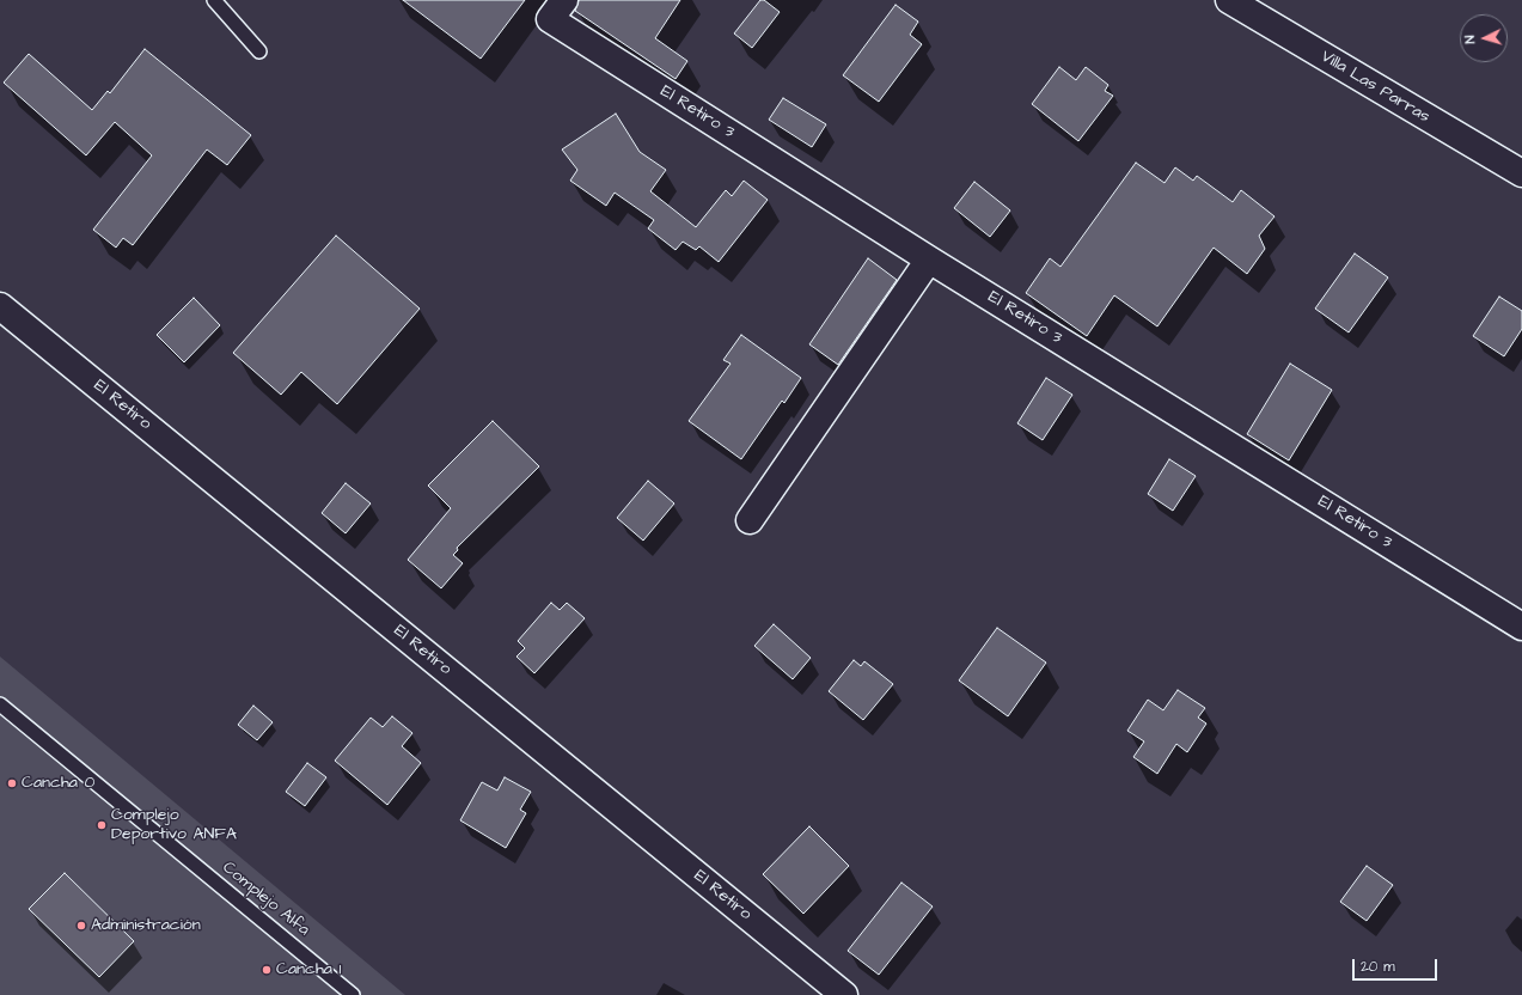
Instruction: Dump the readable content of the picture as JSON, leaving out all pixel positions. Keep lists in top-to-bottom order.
{
  "streets": {
    "street": ["Villa Las Parras", "El Retiro 3", "El Retiro"],
    "lane": ["Complejo Alfa"]
  },
  "places": [
    "Cancha 0",
    "Complejo Deportivo ANFA",
    "Administración",
    "Cancha 1"
  ],
  "scale_bar": "20 m",
  "north": "left"
}
